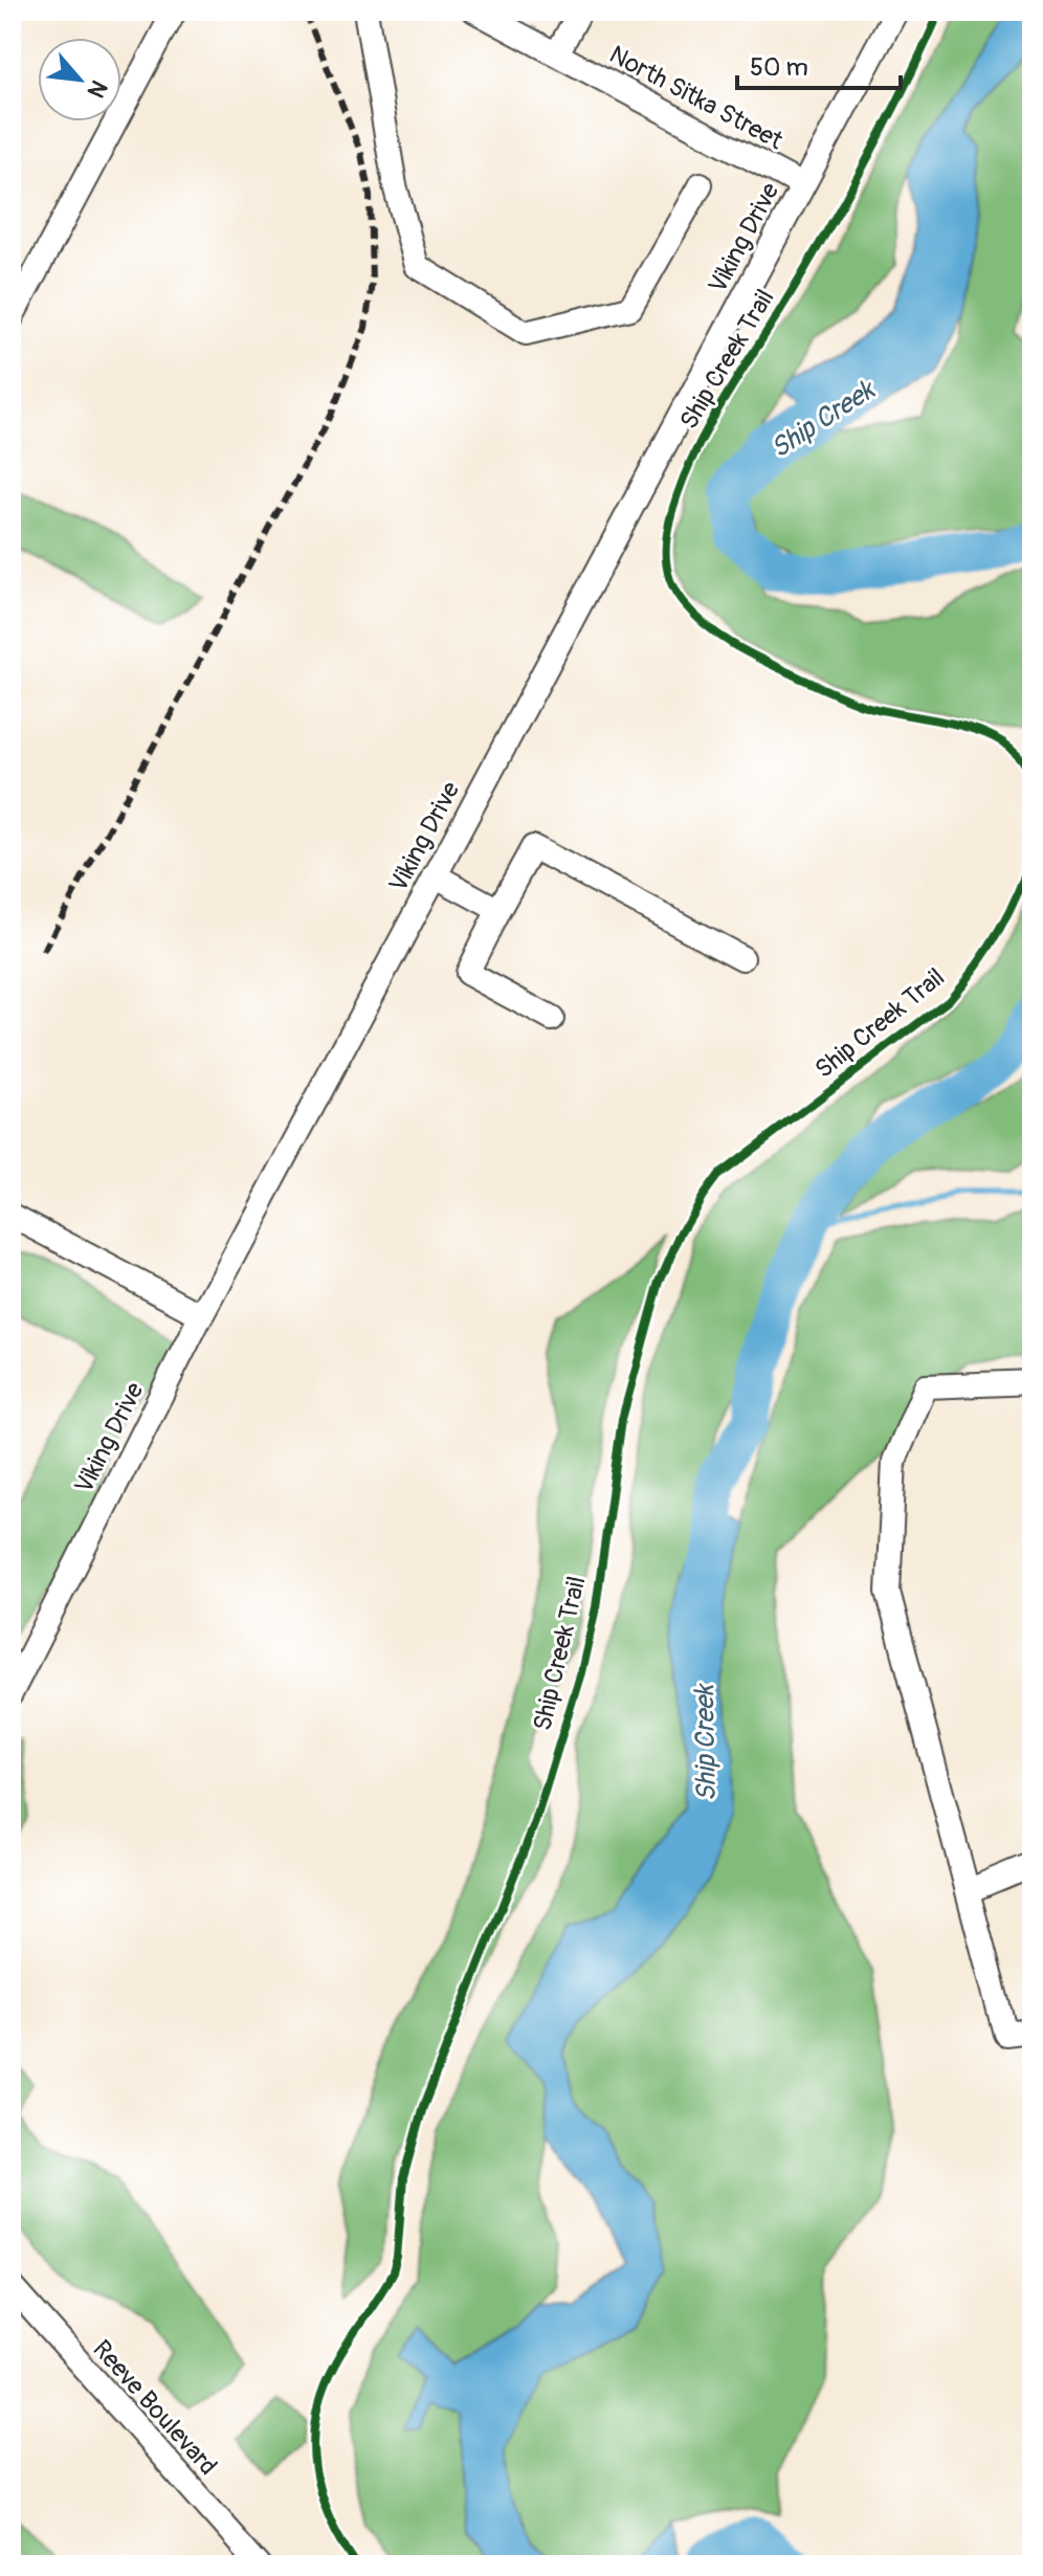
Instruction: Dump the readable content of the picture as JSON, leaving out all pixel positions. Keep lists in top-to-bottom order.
{
  "streets": {
    "street": ["North Sitka Street", "Viking Drive", "Reeve Boulevard"],
    "cycle path": ["Ship Creek Trail"]
  },
  "crossings": [
    ["North Sitka Street", "Viking Drive"]
  ],
  "water": ["Ship Creek"],
  "scale_bar": "50 m",
  "north": "bottom right"
}
